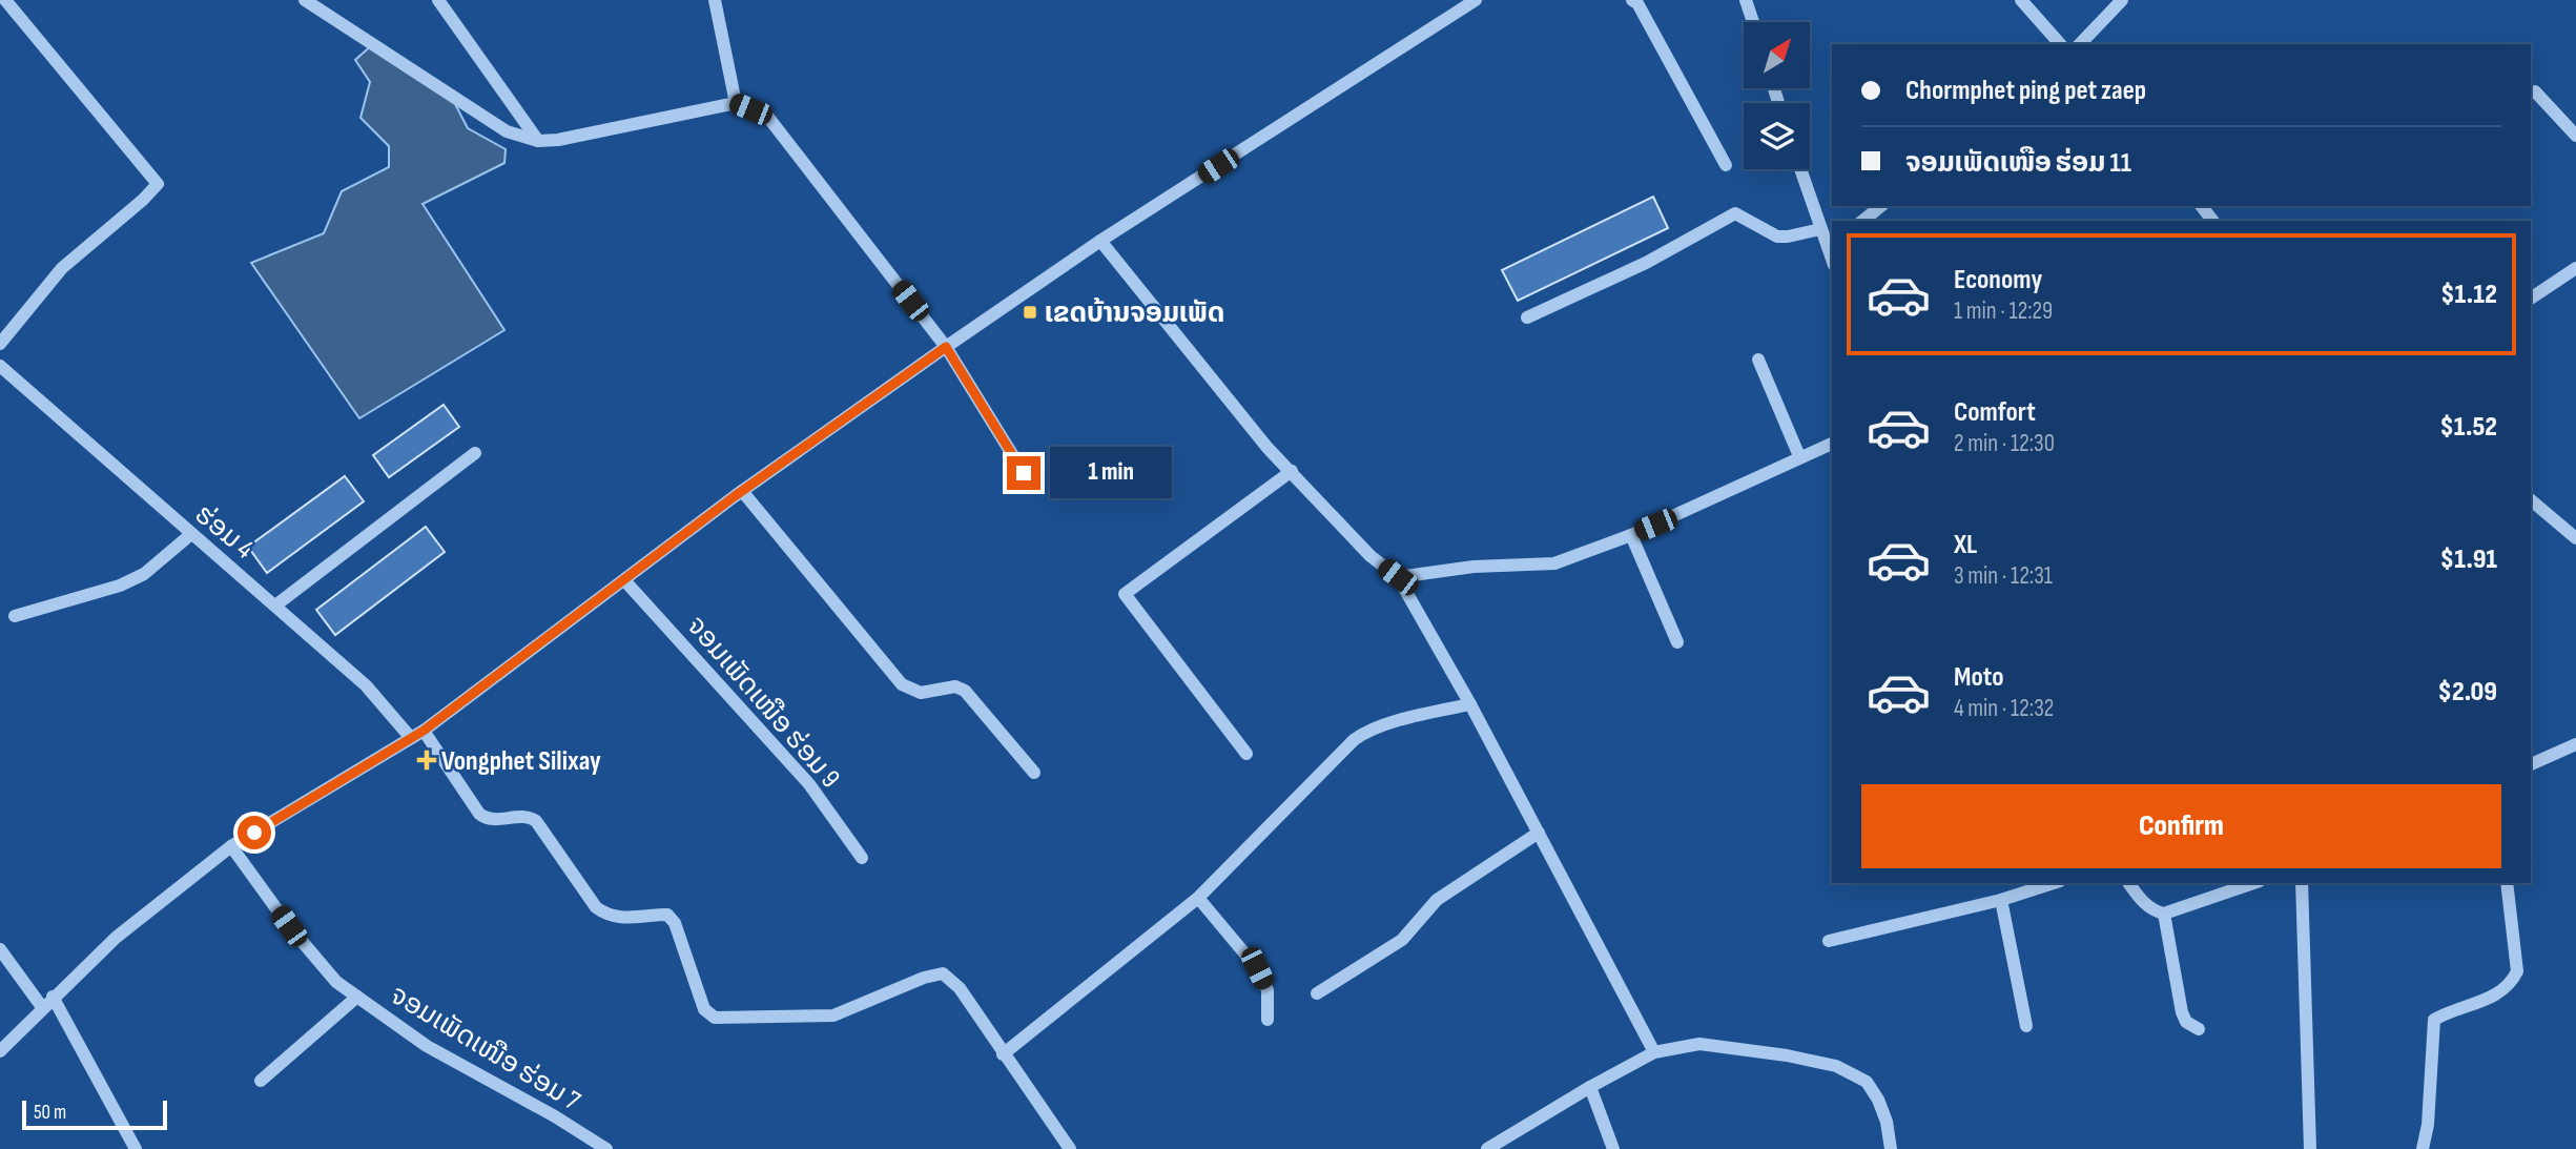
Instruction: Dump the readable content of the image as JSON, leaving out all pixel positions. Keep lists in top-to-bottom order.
{
  "streets": {
    "street": ["ຮ່ອມ 4", "ຈອມເພັດເໜືອ ຮ່ອມ 9", "ຈອມເພັດເໜືອ ຮ່ອມ 7"]
  },
  "places": {
    "transit": ["ເຂດບ້ານຈອມເພັດ"],
    "health": ["Vongphet Silixay"]
  },
  "scale_bar": "50 m",
  "north": "top right",
  "page": {
    "banner": ["Chormphet ping pet zaep", "ຈອມເພັດເໜືອ ຮ່ອມ 11"],
    "list": [
      {
        "name": "Economy",
        "note": "1 min · 12:29",
        "value": "$1.12"
      },
      {
        "name": "Comfort",
        "note": "2 min · 12:30",
        "value": "$1.52"
      },
      {
        "name": "XL",
        "note": "3 min · 12:31",
        "value": "$1.91"
      },
      {
        "name": "Moto",
        "note": "4 min · 12:32",
        "value": "$2.09"
      }
    ],
    "bubble": "1 min",
    "buttons": "Confirm",
    "scale": "50 m"
  }
}
